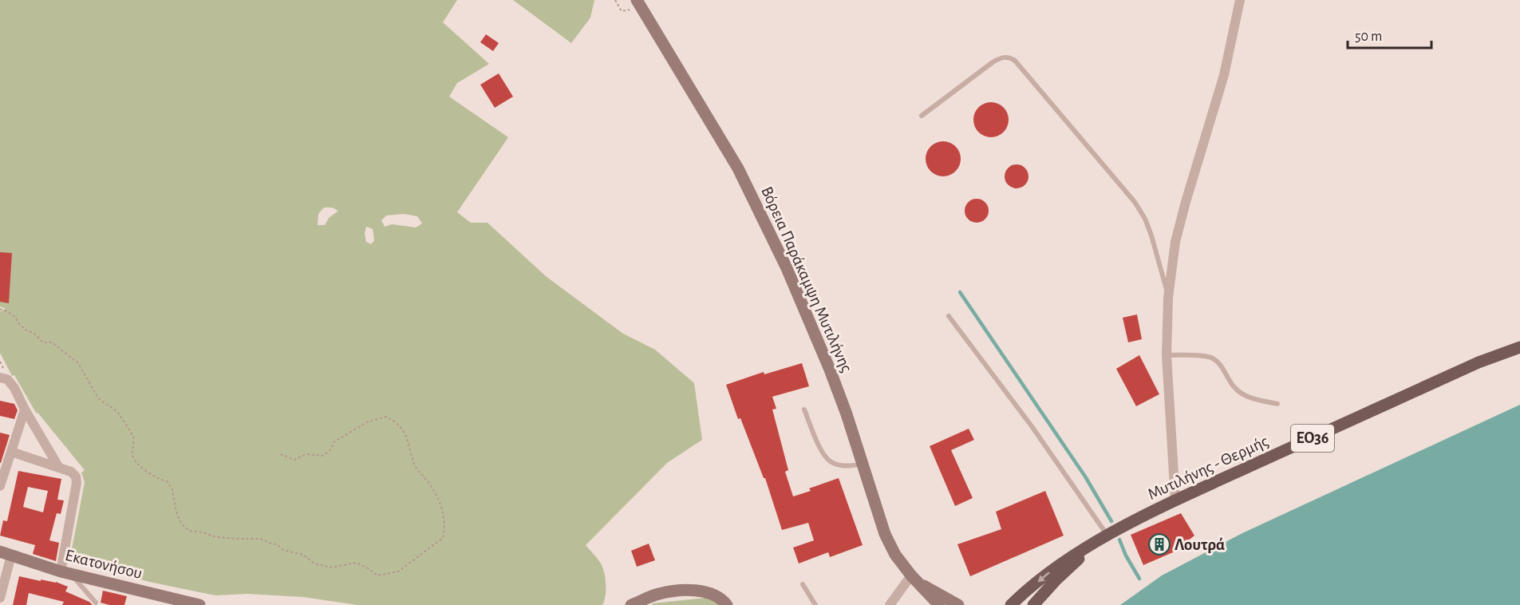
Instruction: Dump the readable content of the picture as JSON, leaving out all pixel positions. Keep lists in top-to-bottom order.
{
  "streets": {
    "main road": [
      "Βόρεια Παράκαμψη Μυτιλήνης",
      "ΕΟ36",
      "Μυτιλήνης - Θερμής",
      "Εκατονήσου"
    ]
  },
  "places": {
    "building": ["Λουτρά"]
  },
  "scale_bar": "50 m"
}
